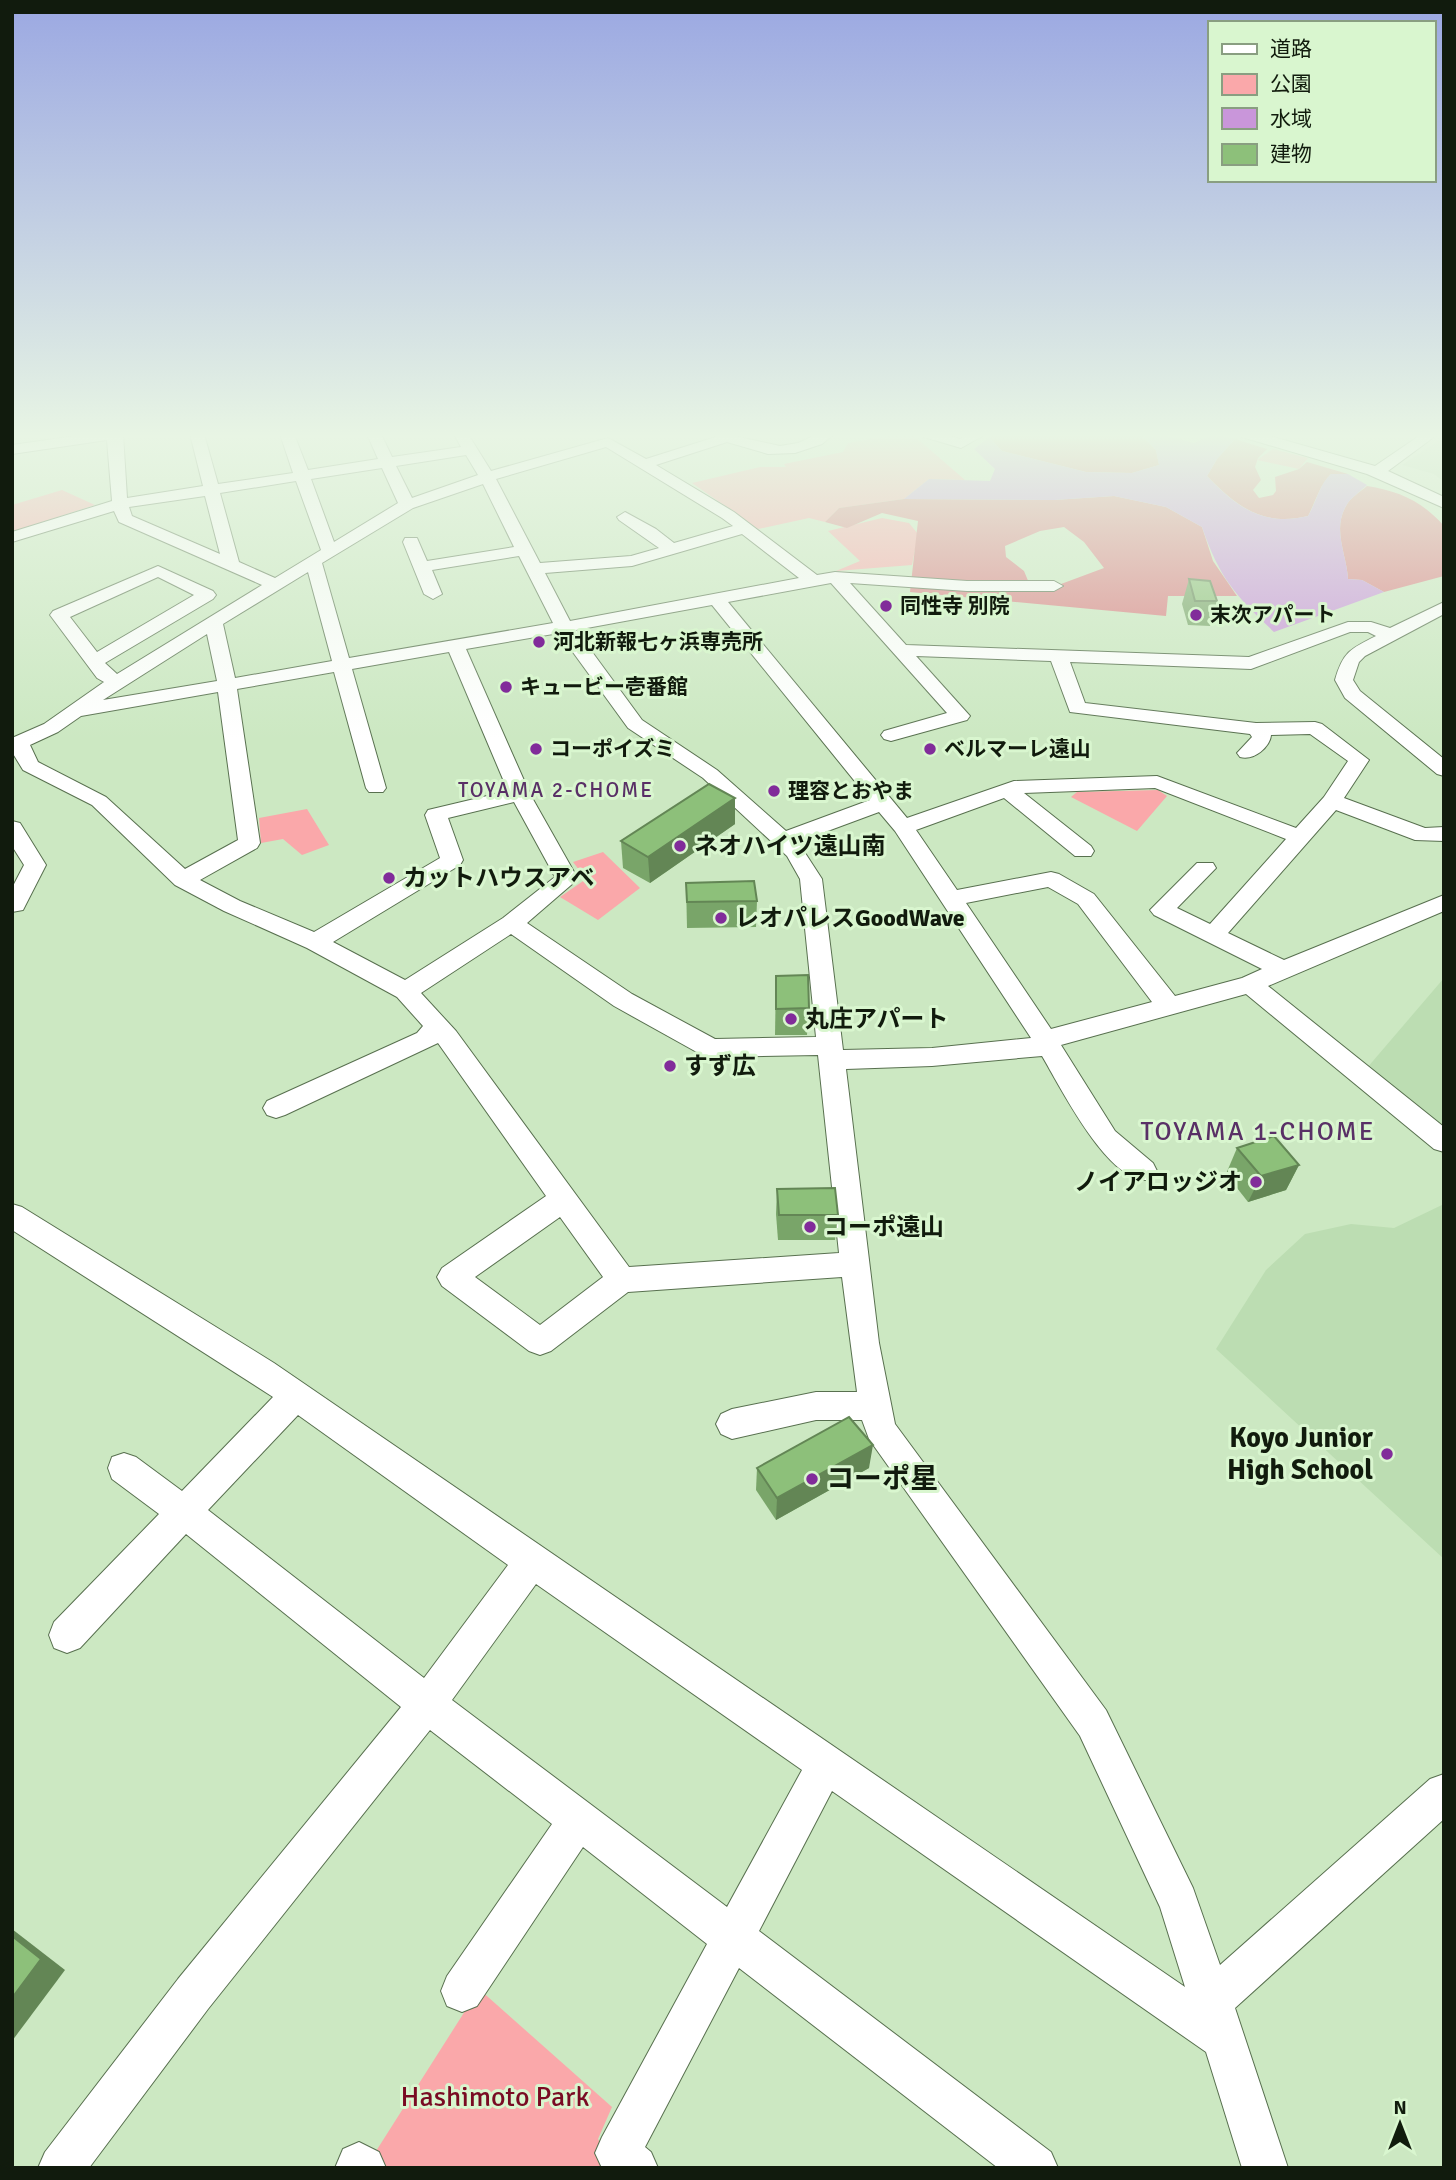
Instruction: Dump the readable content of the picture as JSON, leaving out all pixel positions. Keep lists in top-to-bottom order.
{
  "districts": ["TOYAMA 2-CHOME", "TOYAMA 1-CHOME"],
  "parks": ["Hashimoto Park"],
  "places": [
    "同性寺 別院",
    "末次アパート",
    "河北新報七ヶ浜専売所",
    "キュービー壱番館",
    "コーポイズミ",
    "ベルマーレ遠山",
    "理容とおやま",
    "ネオハイツ遠山南",
    "カットハウスアベ",
    "レオパレスGoodWave",
    "丸庄アパート",
    "すず広",
    "ノイアロッジオ",
    "コーポ遠山",
    "Koyo Junior High School",
    "コーポ星"
  ],
  "legend": [
    "道路",
    "公園",
    "水域",
    "建物"
  ],
  "north": "top"
}
